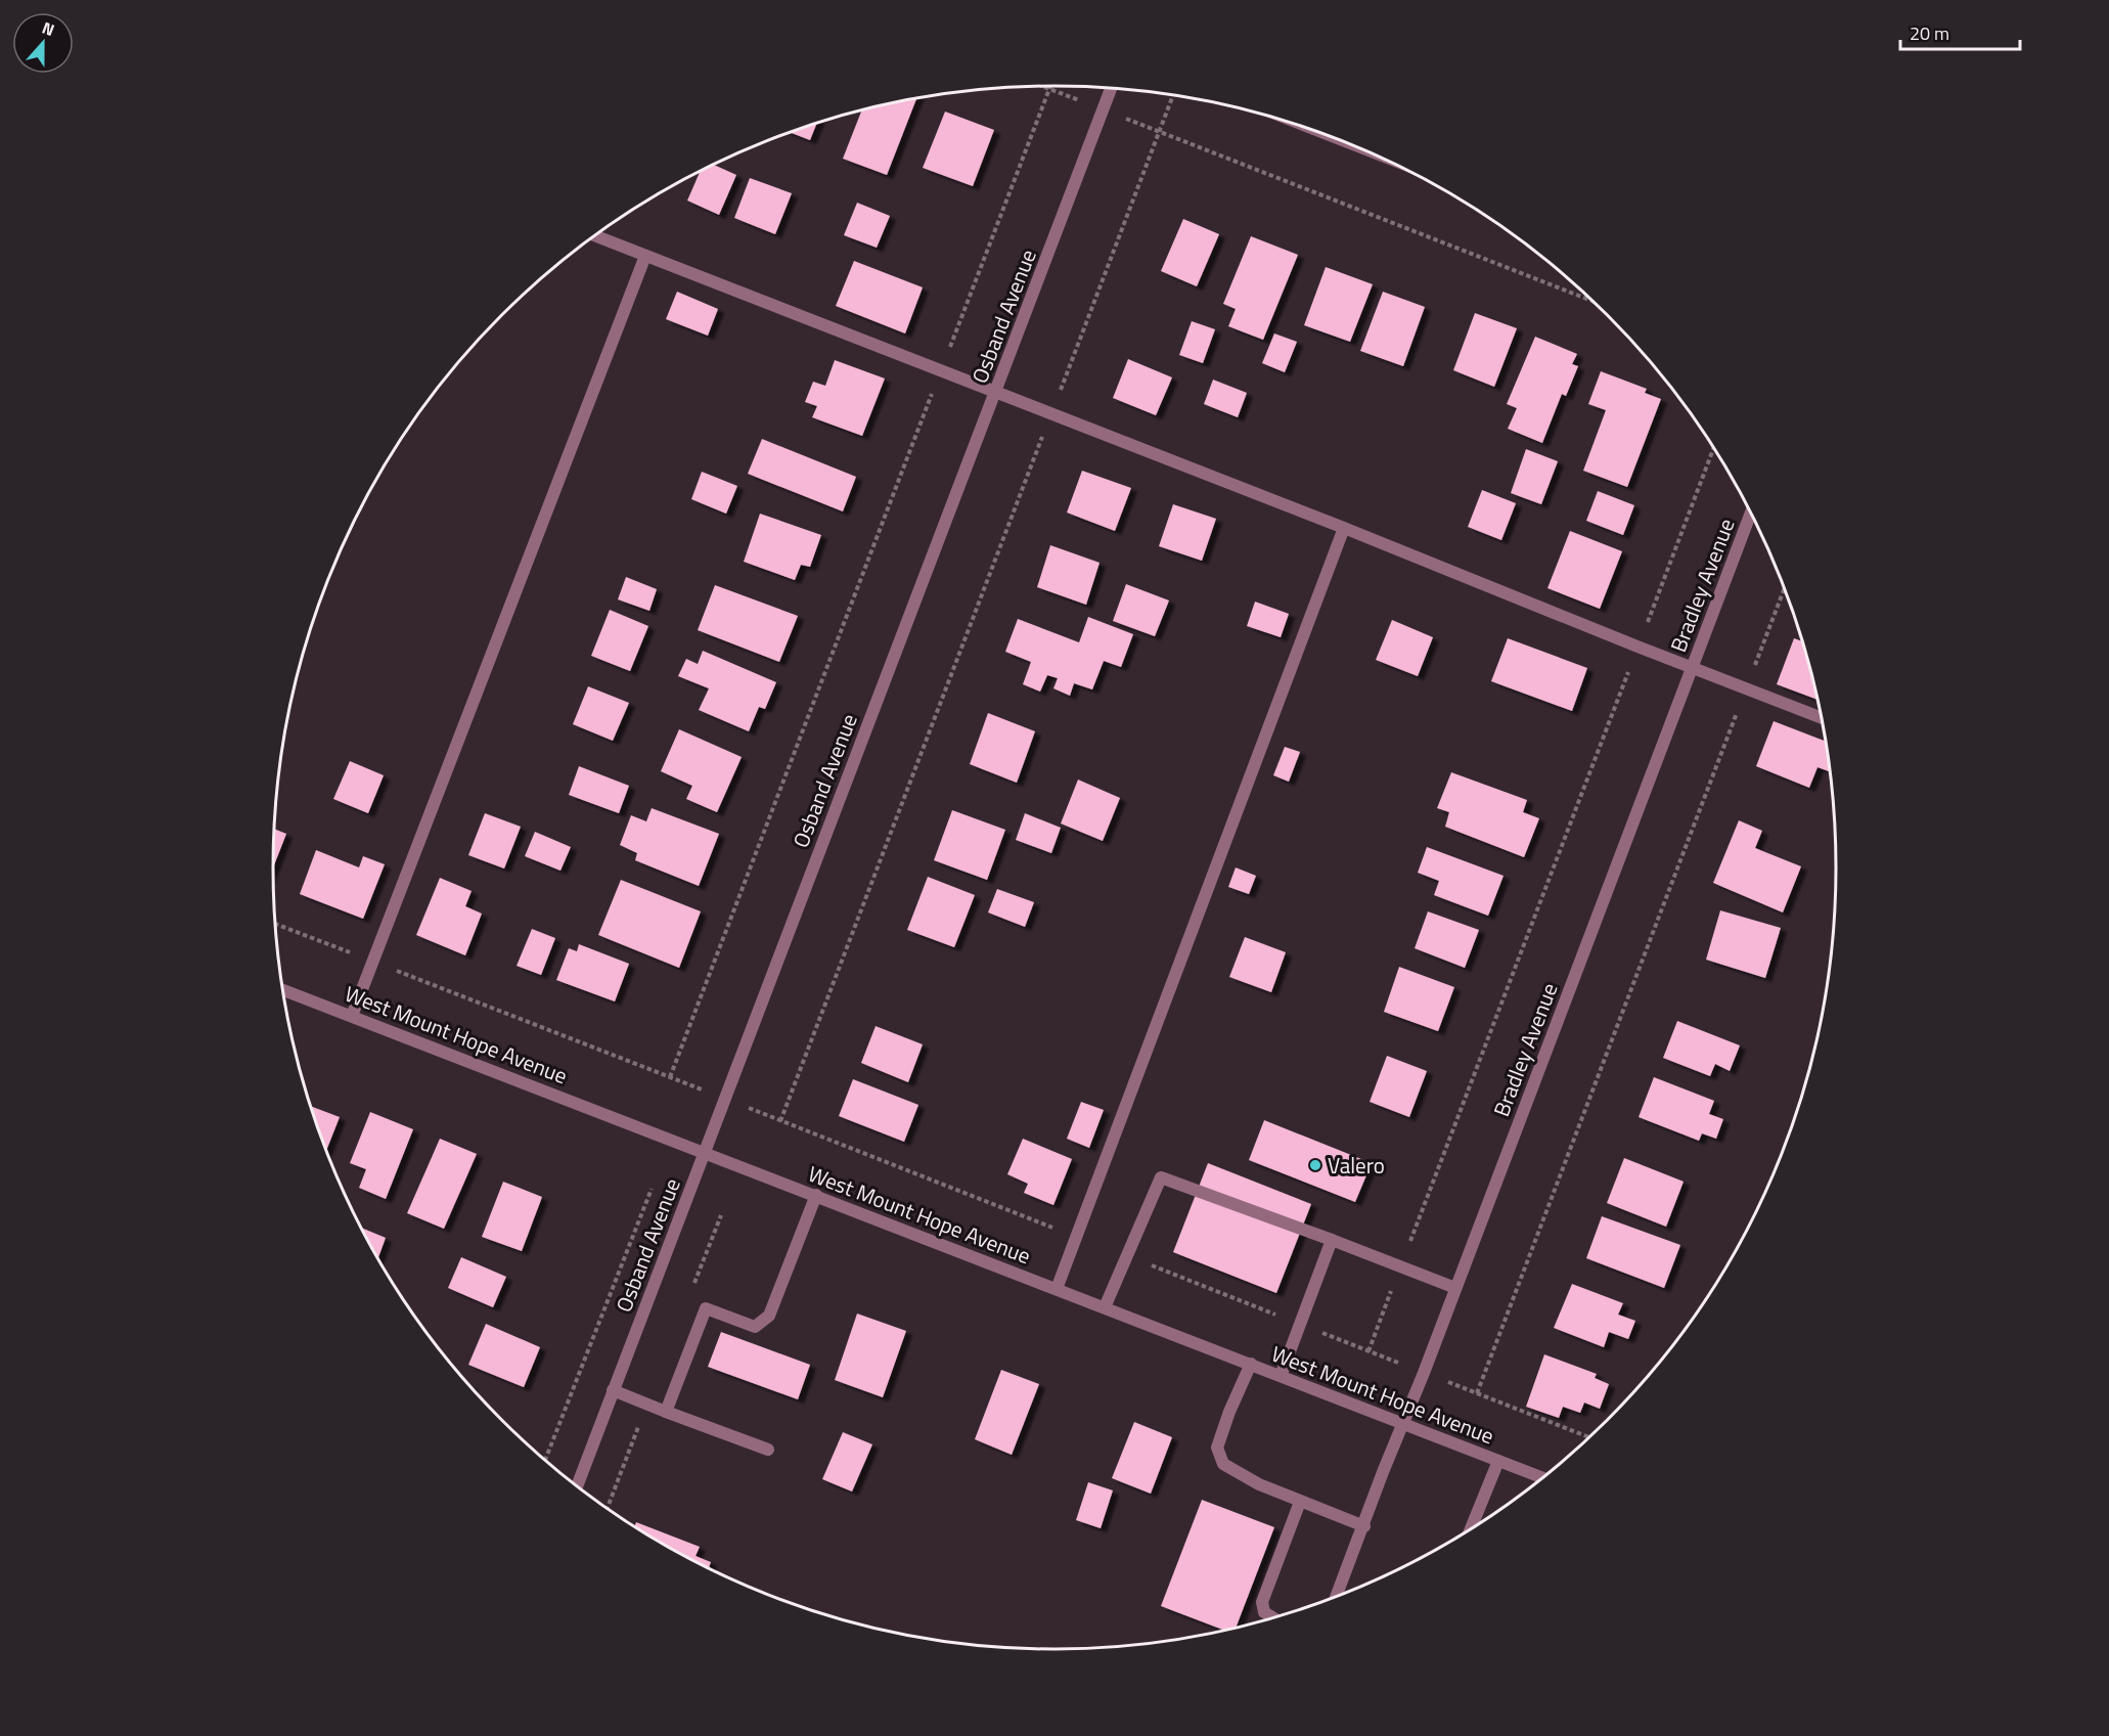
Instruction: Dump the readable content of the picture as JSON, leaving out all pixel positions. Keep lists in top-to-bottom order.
{
  "streets": {
    "street": ["Osband Avenue", "Bradley Avenue", "West Mount Hope Avenue"]
  },
  "crossings": [
    ["Osband Avenue", "West Mount Hope Avenue"],
    ["Bradley Avenue", "West Mount Hope Avenue"]
  ],
  "places": ["Valero"],
  "scale_bar": "20 m",
  "north": "top"
}
